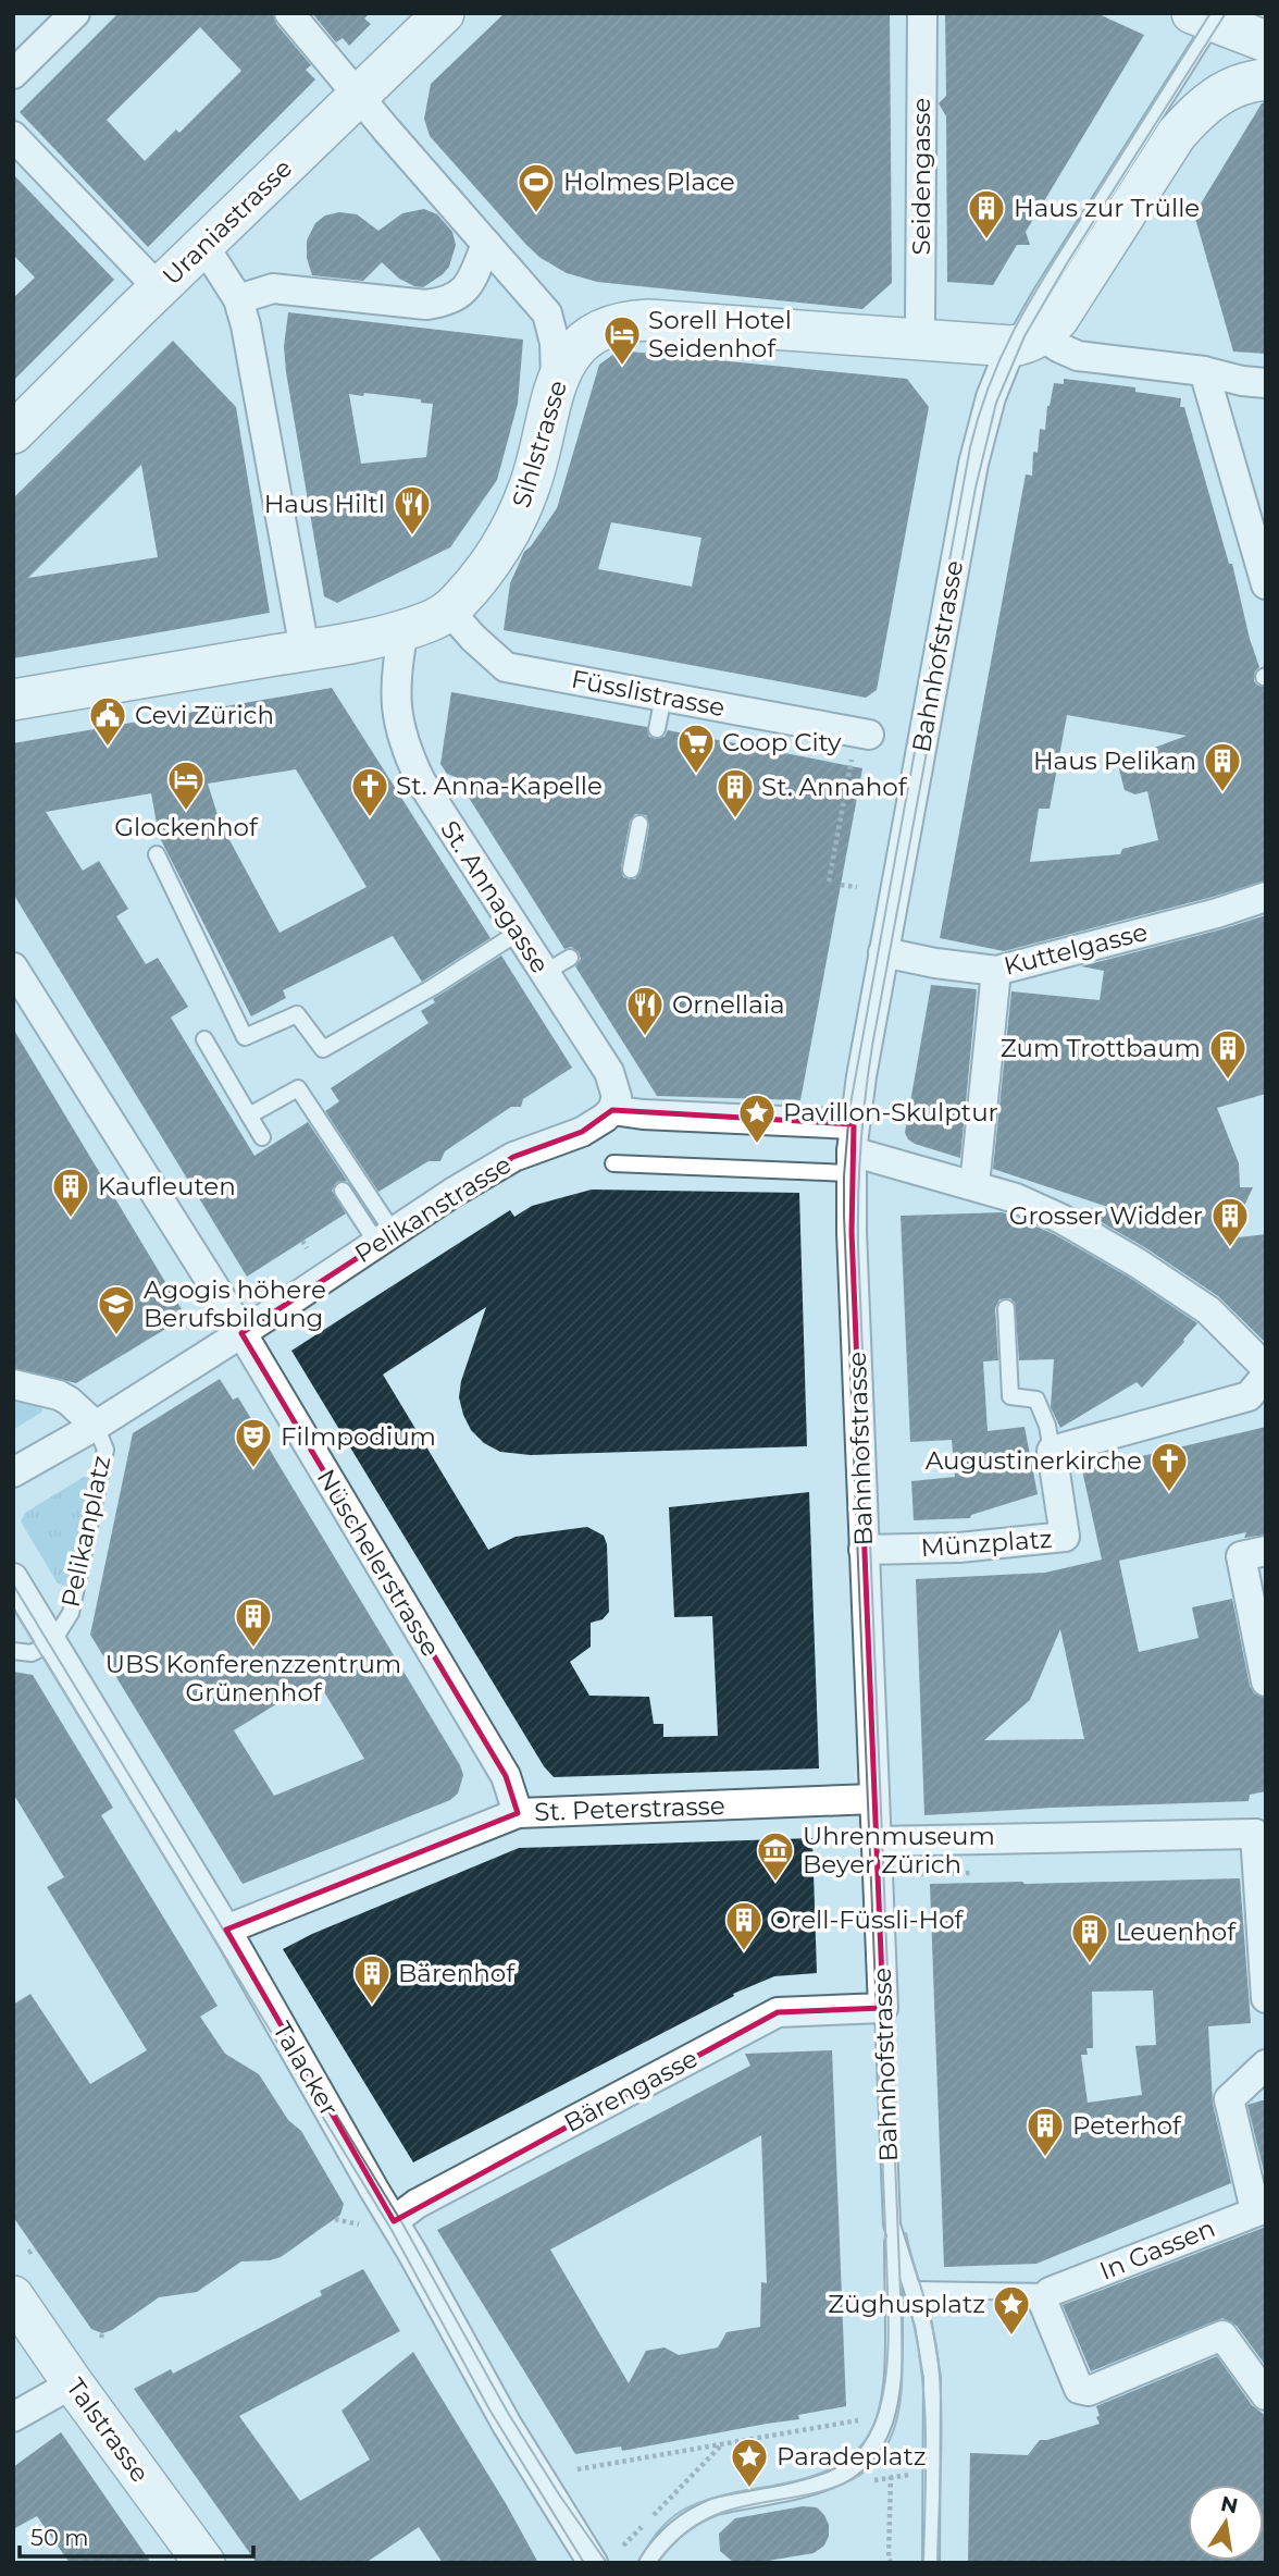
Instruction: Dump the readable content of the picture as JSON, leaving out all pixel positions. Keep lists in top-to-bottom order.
{
  "streets": {
    "street": [
      "Seidengasse",
      "Uraniastrasse",
      "Sihlstrasse",
      "Bahnhofstrasse",
      "Füsslistrasse",
      "St. Annagasse",
      "Kuttelgasse",
      "Pelikanstrasse",
      "Pelikanplatz",
      "Münzplatz",
      "Nüschelerstrasse",
      "St. Peterstrasse",
      "Talacker",
      "Bärengasse",
      "In Gassen",
      "Talstrasse"
    ]
  },
  "crossings": [
    ["Seidengasse", "Sihlstrasse"],
    ["Sihlstrasse", "Bahnhofstrasse"],
    ["Sihlstrasse", "Füsslistrasse"],
    ["Sihlstrasse", "St. Annagasse"],
    ["Bahnhofstrasse", "Kuttelgasse"],
    ["Bahnhofstrasse", "Münzplatz"],
    ["Bahnhofstrasse", "St. Peterstrasse"],
    ["Bahnhofstrasse", "Bärengasse"],
    ["St. Annagasse", "Pelikanstrasse"],
    ["Pelikanstrasse", "Pelikanplatz"],
    ["Pelikanstrasse", "Nüschelerstrasse"],
    ["Pelikanplatz", "Talacker"],
    ["Nüschelerstrasse", "St. Peterstrasse"],
    ["St. Peterstrasse", "Talacker"],
    ["Talacker", "Bärengasse"]
  ],
  "places": {
    "sports": ["Holmes Place"],
    "building": [
      "Haus zur Trülle",
      "Haus Pelikan",
      "St. Annahof",
      "Zum Trottbaum",
      "Kaufleuten",
      "Grosser Widder",
      "UBS Konferenzzentrum Grünenhof",
      "Orell-Füssli-Hof",
      "Leuenhof",
      "Bärenhof",
      "Peterhof"
    ],
    "hotel": ["Sorell Hotel Seidenhof", "Glockenhof"],
    "restaurant": ["Haus Hiltl", "Ornellaia"],
    "public building": ["Cevi Zürich"],
    "supermarket": ["Coop City"],
    "church": ["St. Anna-Kapelle", "Augustinerkirche"],
    "place": ["Pavillon-Skulptur", "Züghusplatz", "Paradeplatz"],
    "school or university": ["Agogis höhere Berufsbildung"],
    "theatre": ["Filmpodium"],
    "museum": ["Uhrenmuseum Beyer Zürich"]
  },
  "scale_bar": "50 m",
  "north": "top"
}
